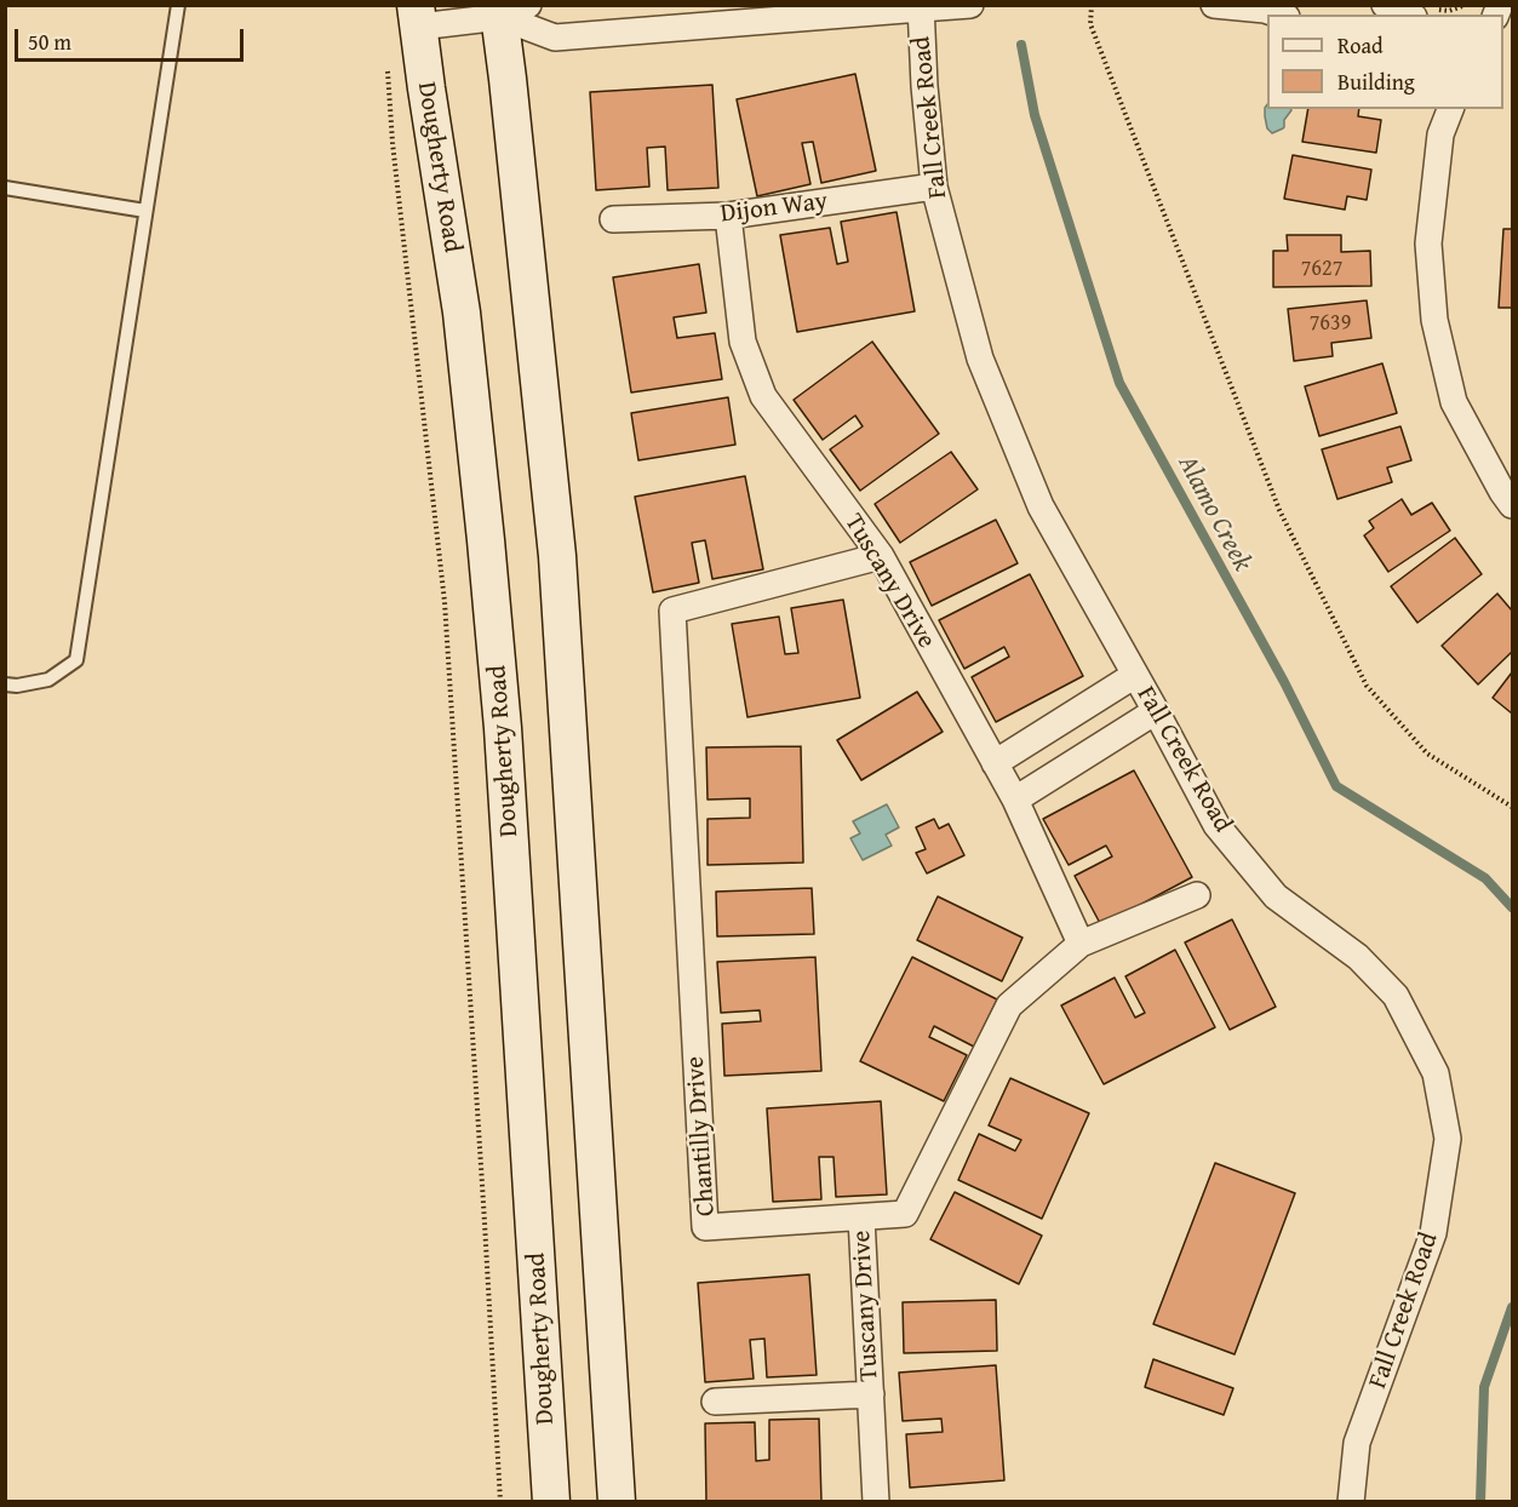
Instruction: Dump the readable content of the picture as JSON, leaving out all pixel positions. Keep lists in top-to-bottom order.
{
  "streets": {
    "main road": ["Dougherty Road"],
    "street": [
      "Fall Creek Road",
      "Dijon Way",
      "Tuscany Drive",
      "Chantilly Drive"
    ]
  },
  "crossings": [
    ["Fall Creek Road", "Dijon Way"],
    ["Dijon Way", "Tuscany Drive"],
    ["Tuscany Drive", "Chantilly Drive"]
  ],
  "water": ["Alamo Creek"],
  "house_numbers": ["7627", "7639"],
  "legend": ["Road", "Building"],
  "scale_bar": "50 m"
}
